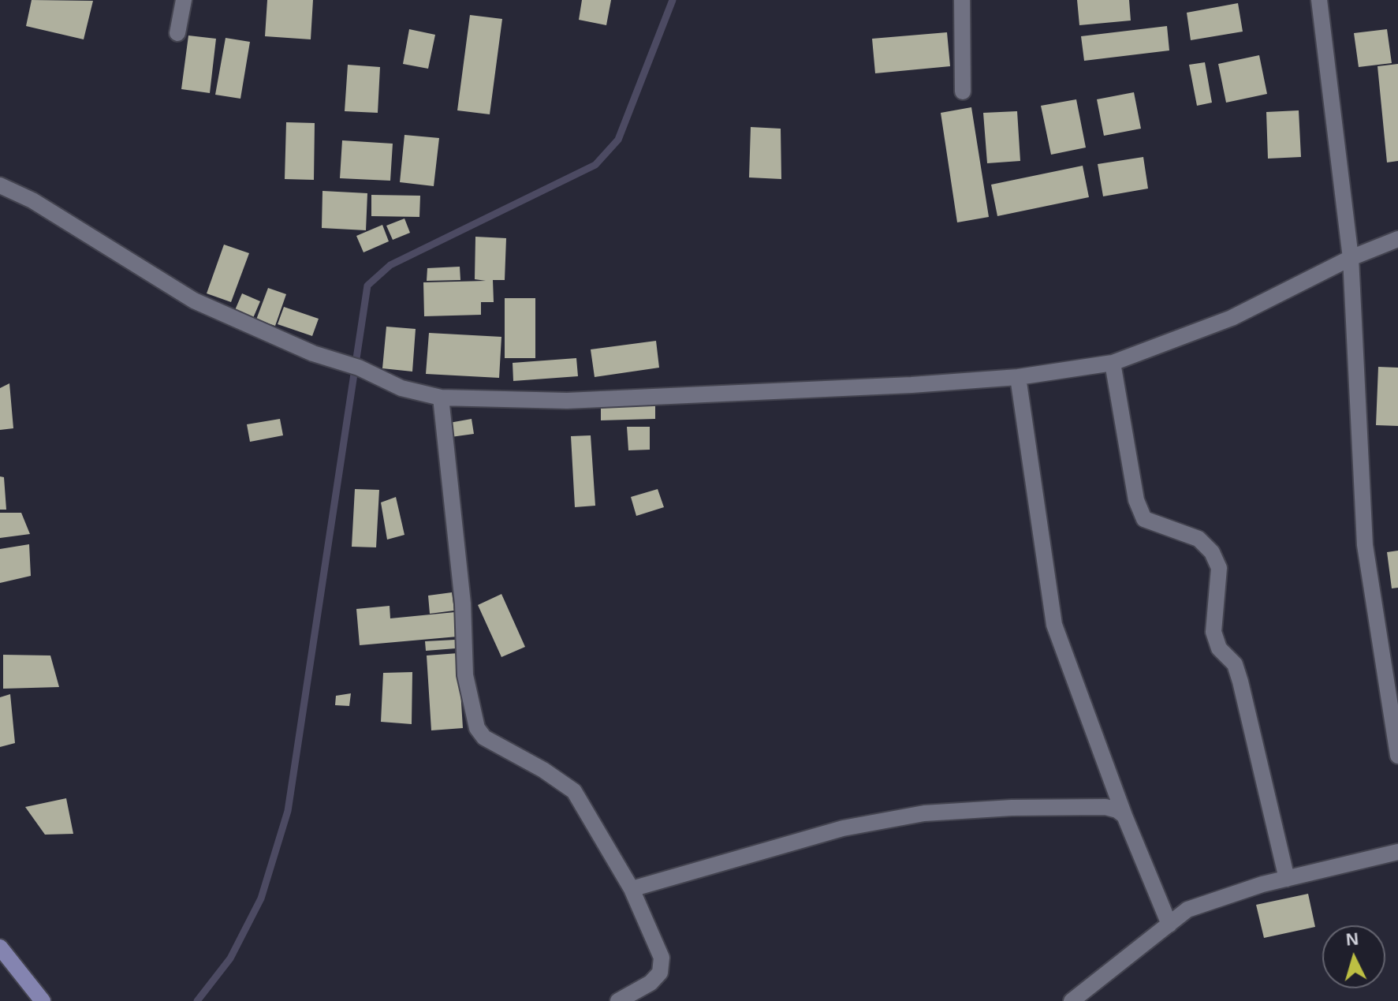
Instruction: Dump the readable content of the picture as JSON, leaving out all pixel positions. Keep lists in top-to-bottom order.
{
  "north": "top"
}
